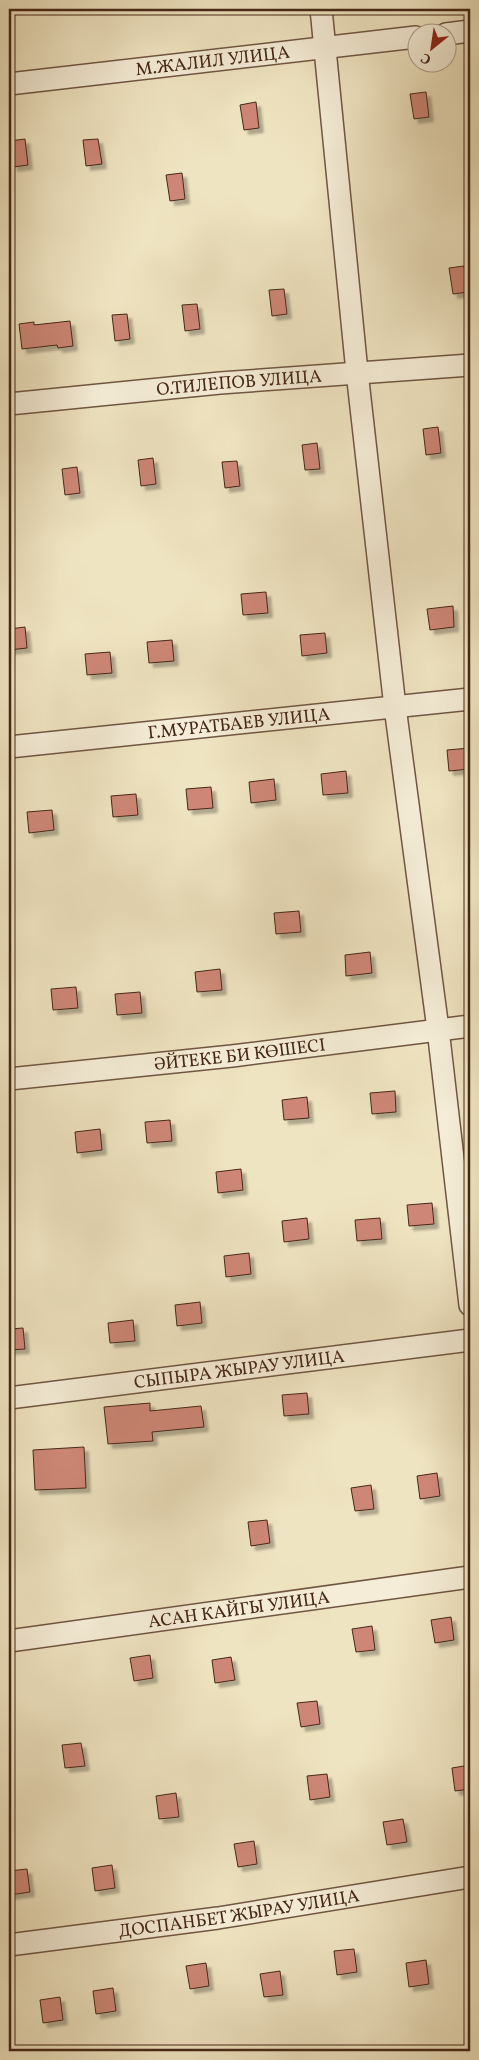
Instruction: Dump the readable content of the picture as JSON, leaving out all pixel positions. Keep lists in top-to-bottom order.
{
  "streets": {
    "street": [
      "М.ЖАЛИЛ УЛИЦА",
      "О.ТИЛЕПОВ УЛИЦА",
      "Г.МУРАТБАЕВ УЛИЦА",
      "ӘЙТЕКЕ БИ КӨШЕСІ",
      "СЫПЫРА ЖЫРАУ УЛИЦА",
      "АСАН КАЙГЫ УЛИЦА",
      "ДОСПАНБЕТ ЖЫРАУ УЛИЦА"
    ]
  },
  "north": "bottom left"
}
